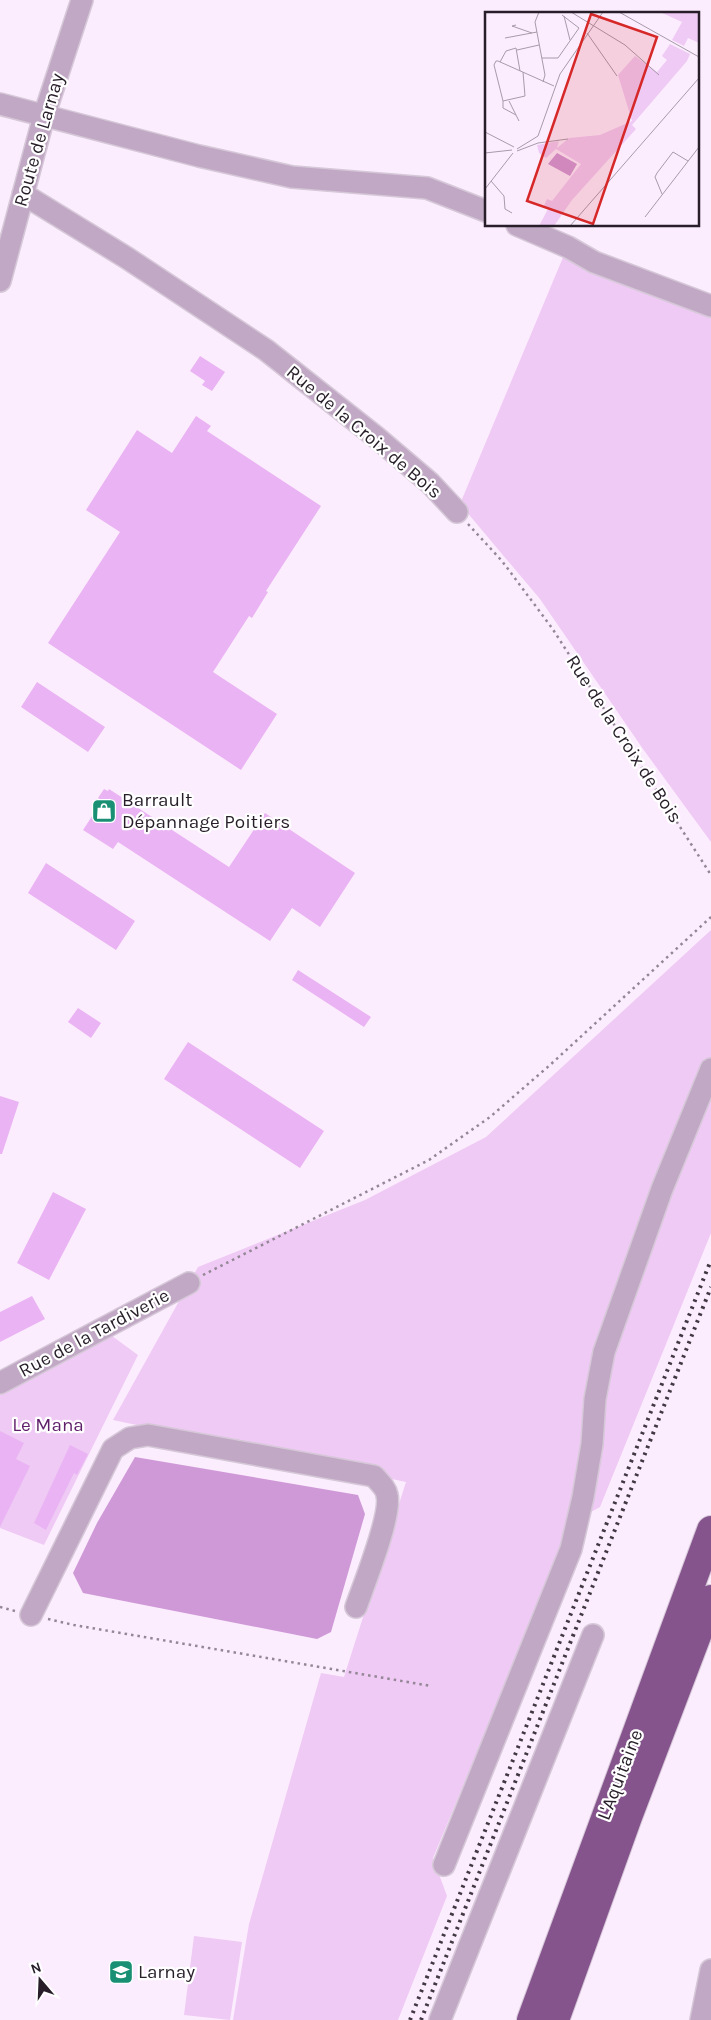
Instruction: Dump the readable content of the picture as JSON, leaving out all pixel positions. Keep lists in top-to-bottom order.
{
  "streets": {
    "highway": ["L'Aquitaine"],
    "street": ["Route de Larnay", "Rue de la Croix de Bois", "Rue de la Tardiverie"]
  },
  "crossings": [
    ["Route de Larnay", "Rue de la Croix de Bois"]
  ],
  "parks": ["Le Mana"],
  "places": {
    "shop": ["Barrault Dépannage Poitiers"],
    "school or university": ["Larnay"]
  },
  "north": "top"
}
